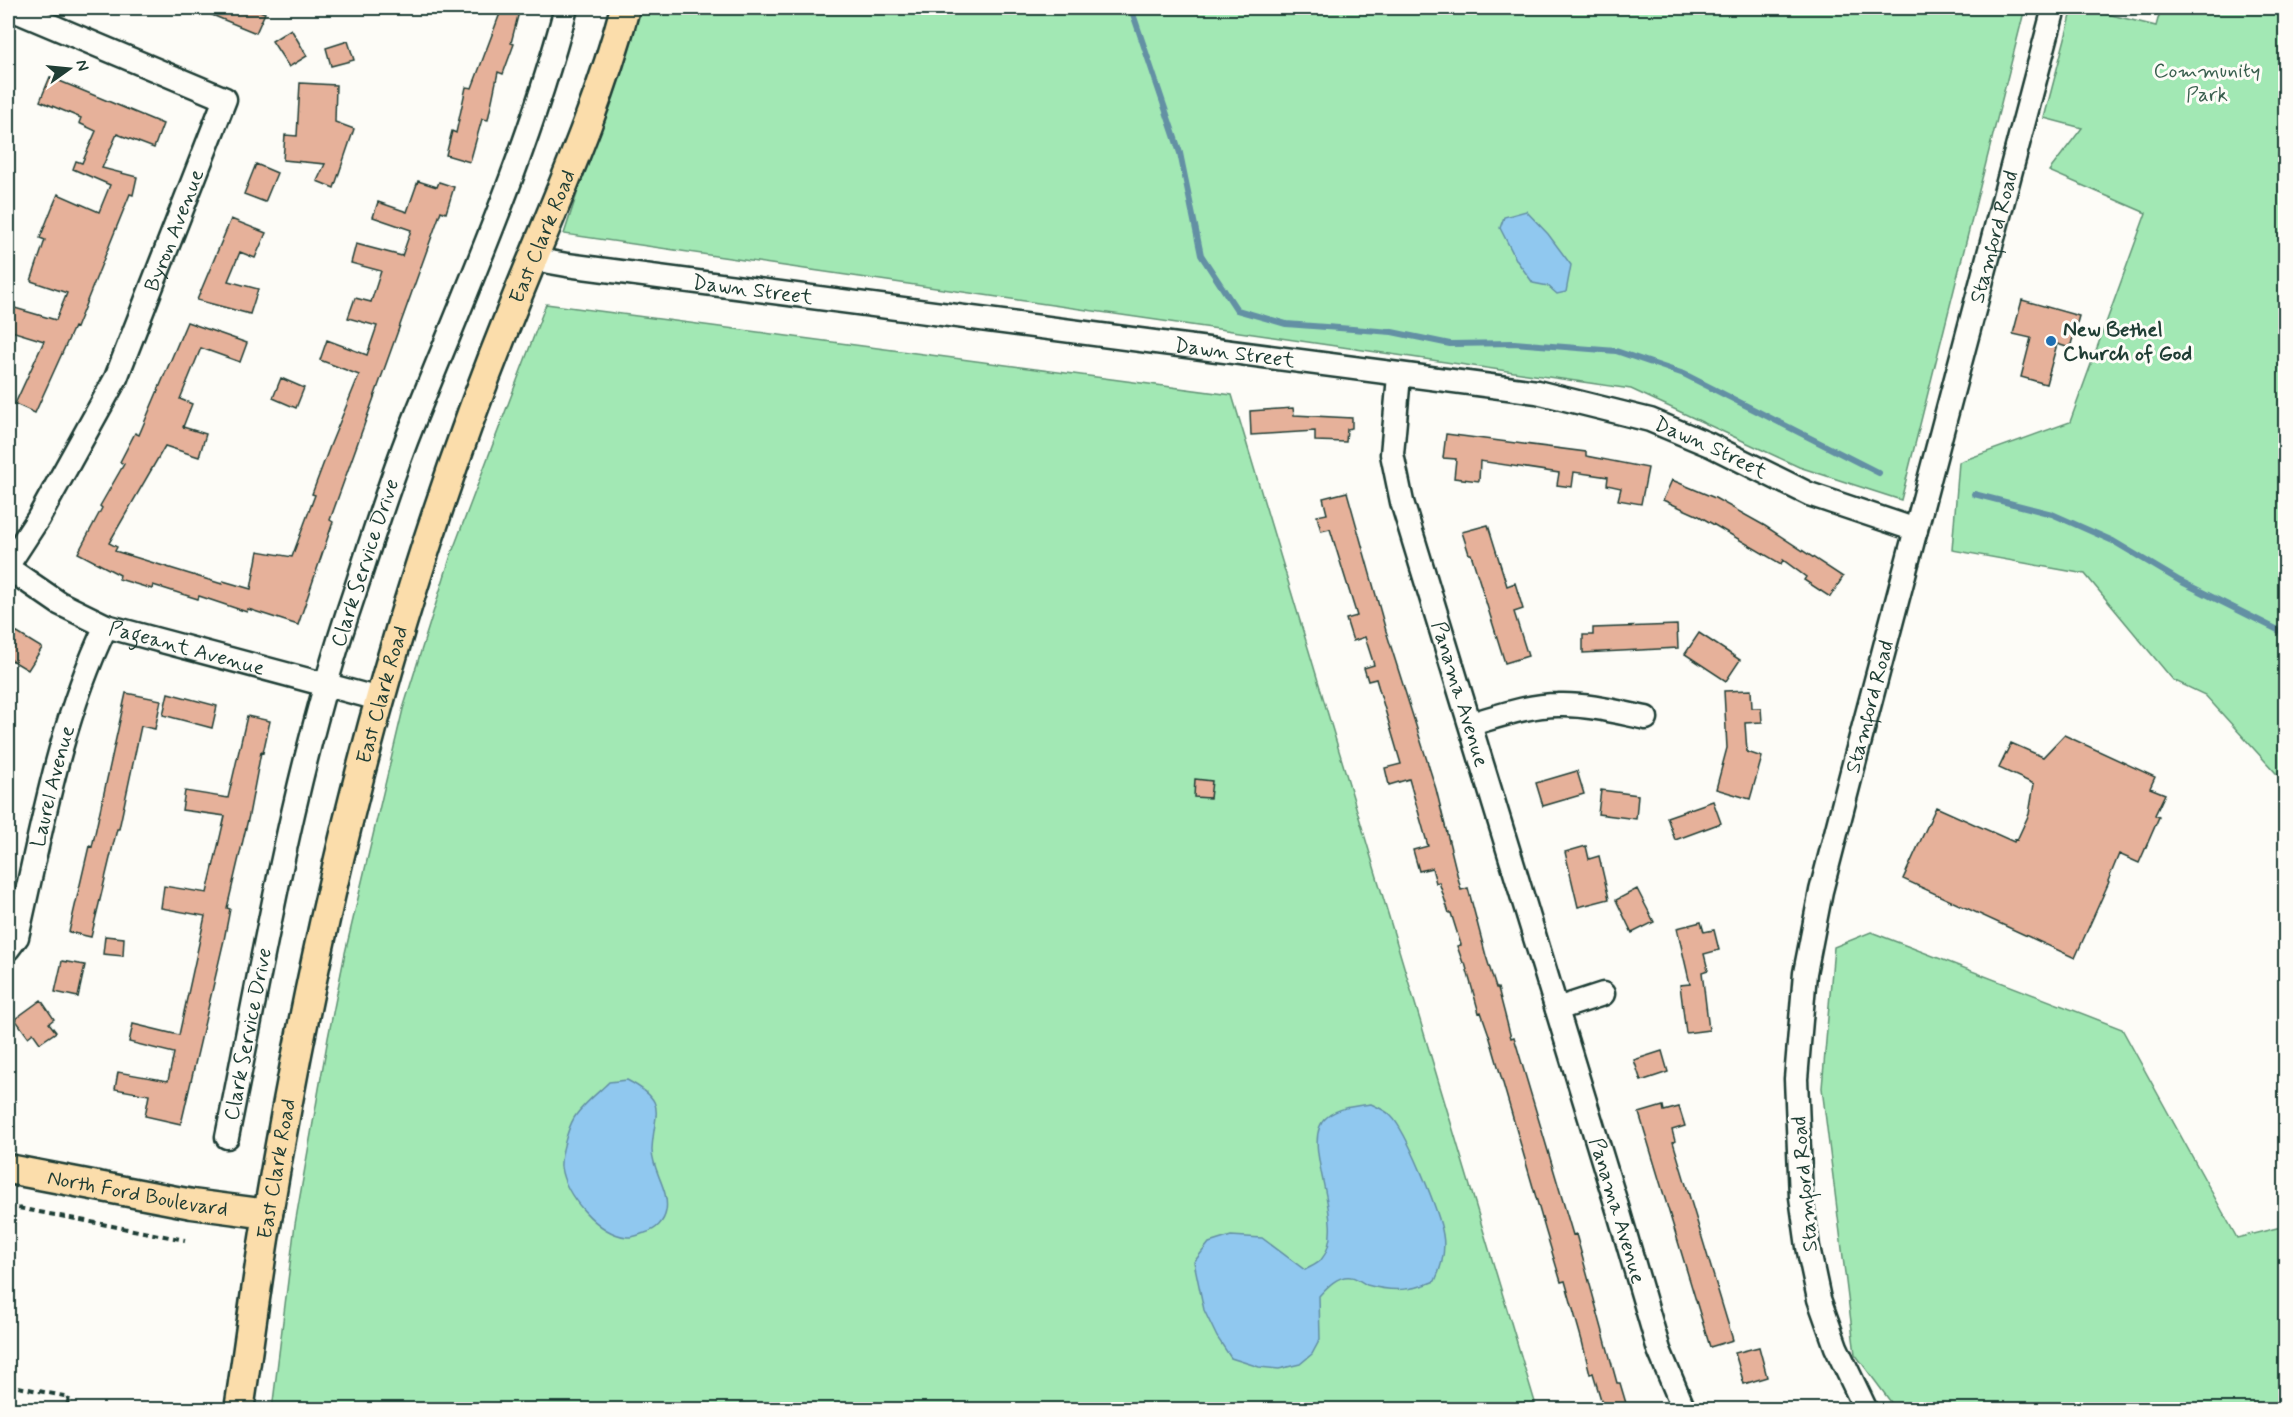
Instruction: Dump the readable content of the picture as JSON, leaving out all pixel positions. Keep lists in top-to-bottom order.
{
  "streets": {
    "main road": ["East Clark Road", "North Ford Boulevard"],
    "street": [
      "Byron Avenue",
      "Stamford Road",
      "Dawn Street",
      "Clark Service Drive",
      "Pageant Avenue",
      "Panama Avenue",
      "Laurel Avenue"
    ]
  },
  "crossings": [
    ["Byron Avenue", "Pageant Avenue"],
    ["East Clark Road", "Dawn Street"],
    ["East Clark Road", "Pageant Avenue"],
    ["East Clark Road", "North Ford Boulevard"],
    ["Stamford Road", "Dawn Street"],
    ["Dawn Street", "Panama Avenue"],
    ["Clark Service Drive", "Pageant Avenue"],
    ["Pageant Avenue", "Laurel Avenue"]
  ],
  "parks": ["Community Park"],
  "places": ["New Bethel Church of God"],
  "north": "right"
}
